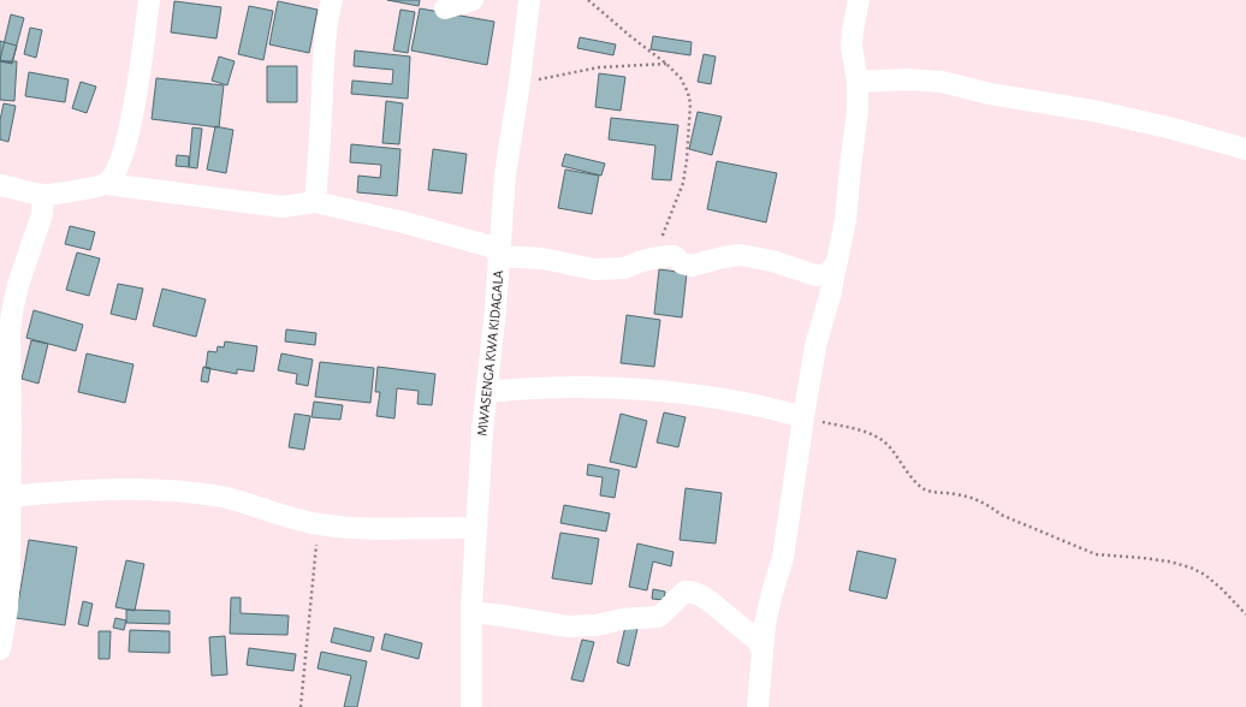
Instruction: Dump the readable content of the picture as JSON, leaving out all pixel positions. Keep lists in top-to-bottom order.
{
  "streets": {
    "street": ["MWASENGA KWA KIDAGALA"]
  }
}
